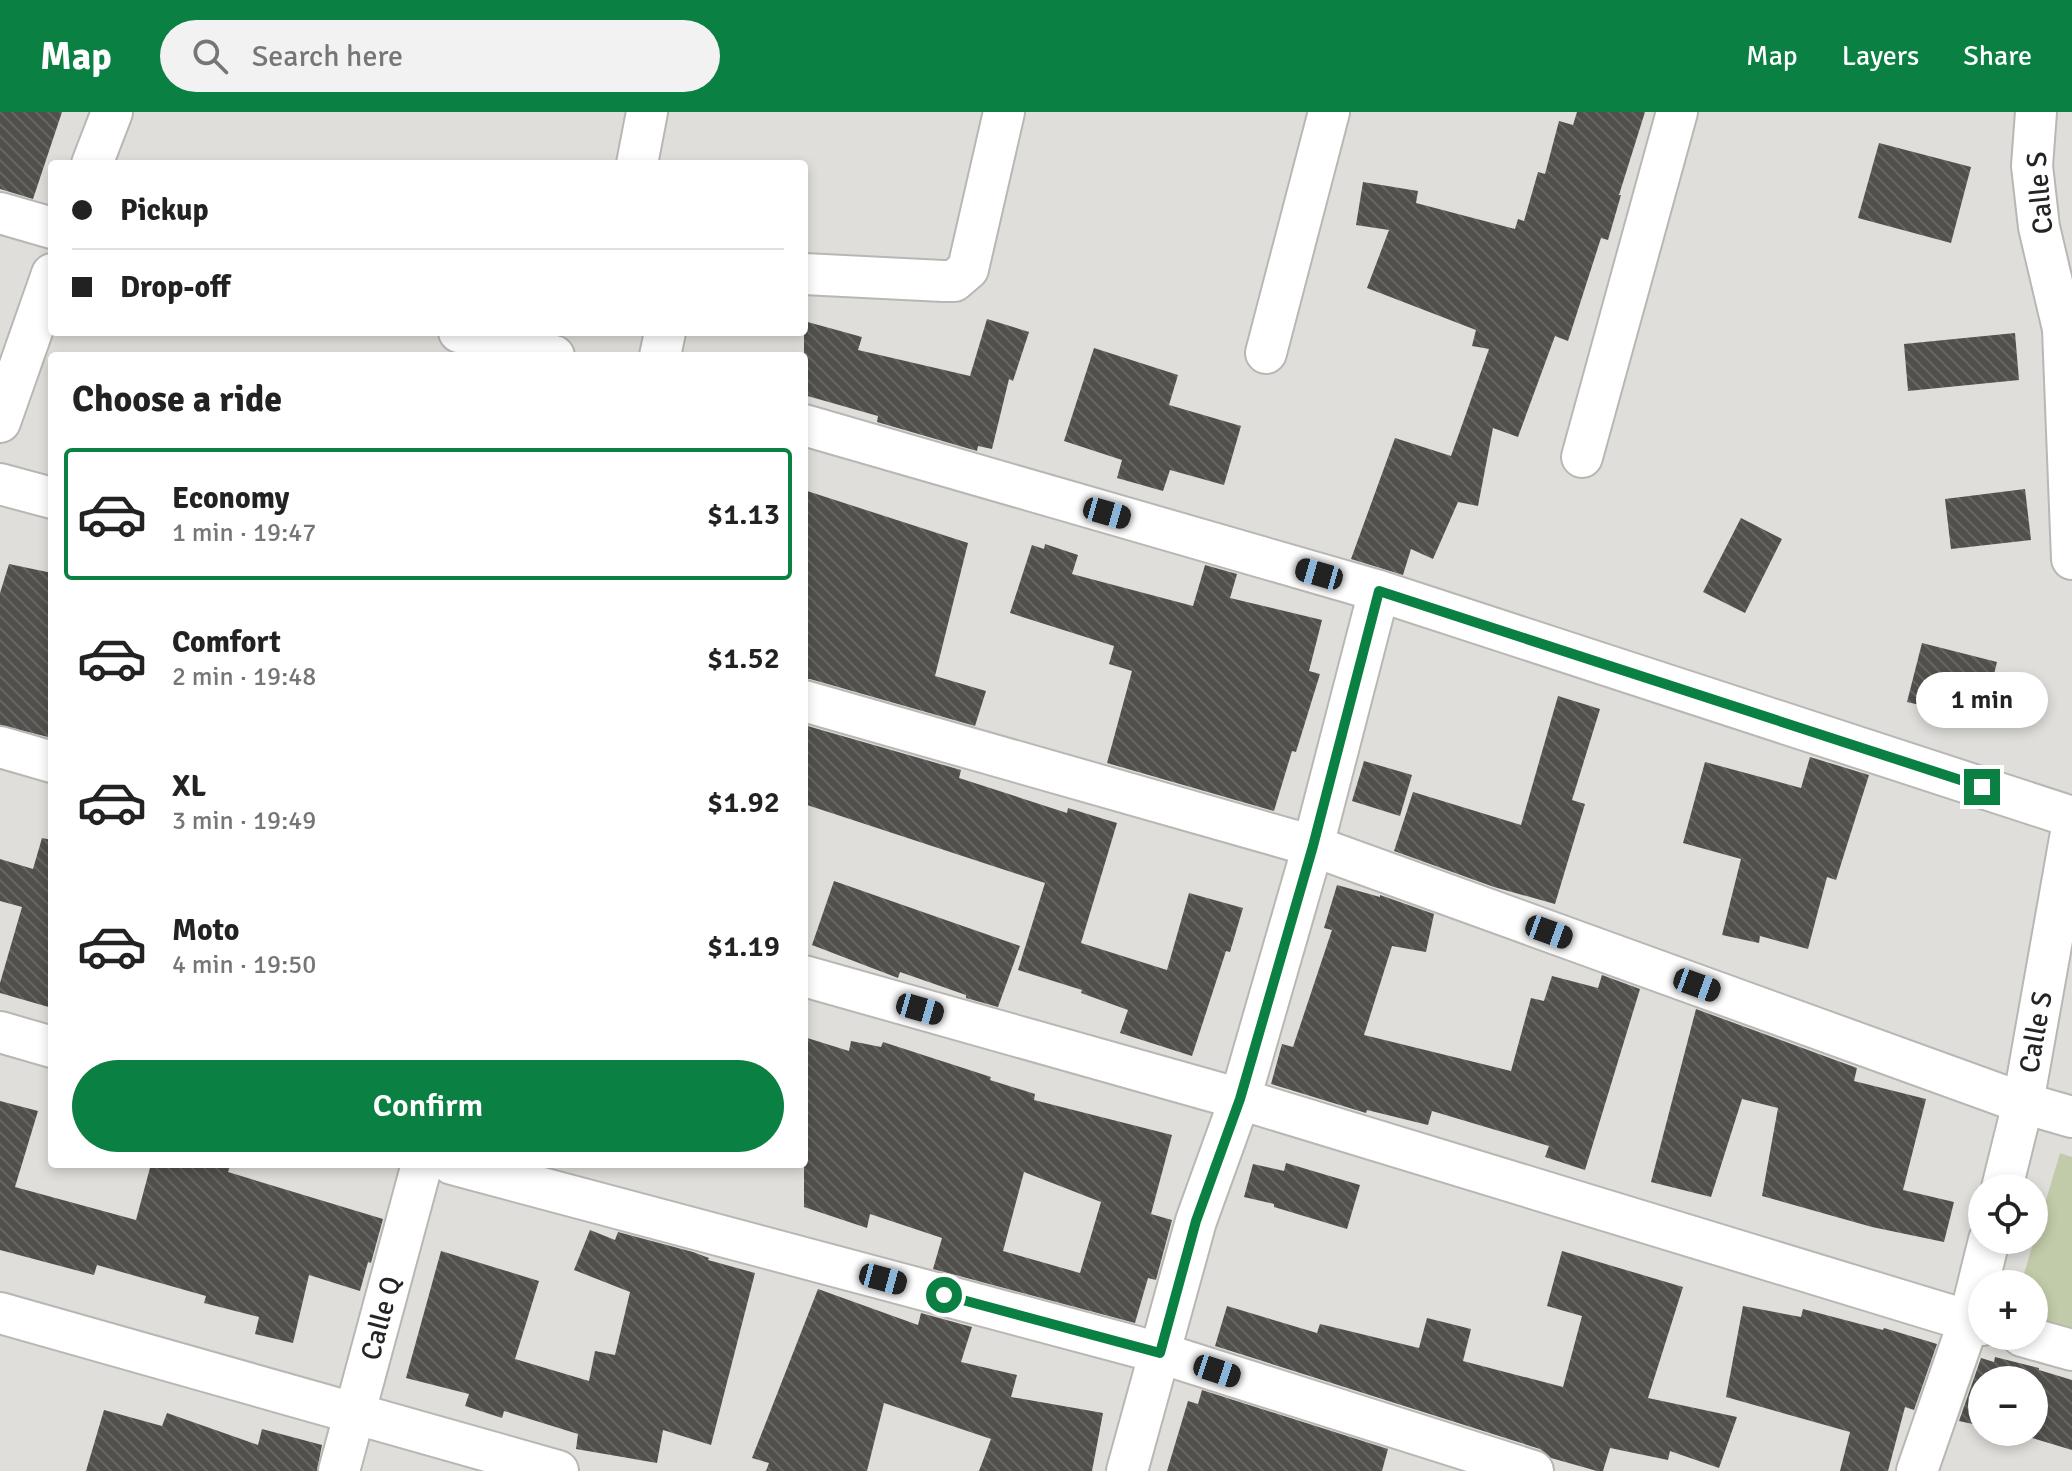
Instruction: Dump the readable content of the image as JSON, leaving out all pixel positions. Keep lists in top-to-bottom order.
{
  "streets": {
    "street": ["Calle S", "Calle Q"]
  },
  "page": {
    "header": "Map",
    "search": "Search here",
    "nav": ["Map", "Layers", "Share"],
    "banner": ["Pickup", "Drop-off"],
    "heading": "Choose a ride",
    "list": [
      {
        "name": "Economy",
        "note": "1 min · 19:47",
        "value": "$1.13"
      },
      {
        "name": "Comfort",
        "note": "2 min · 19:48",
        "value": "$1.52"
      },
      {
        "name": "XL",
        "note": "3 min · 19:49",
        "value": "$1.92"
      },
      {
        "name": "Moto",
        "note": "4 min · 19:50",
        "value": "$1.19"
      }
    ],
    "bubble": "1 min",
    "buttons": "Confirm",
    "map_buttons": ["+", "−"]
  }
}
